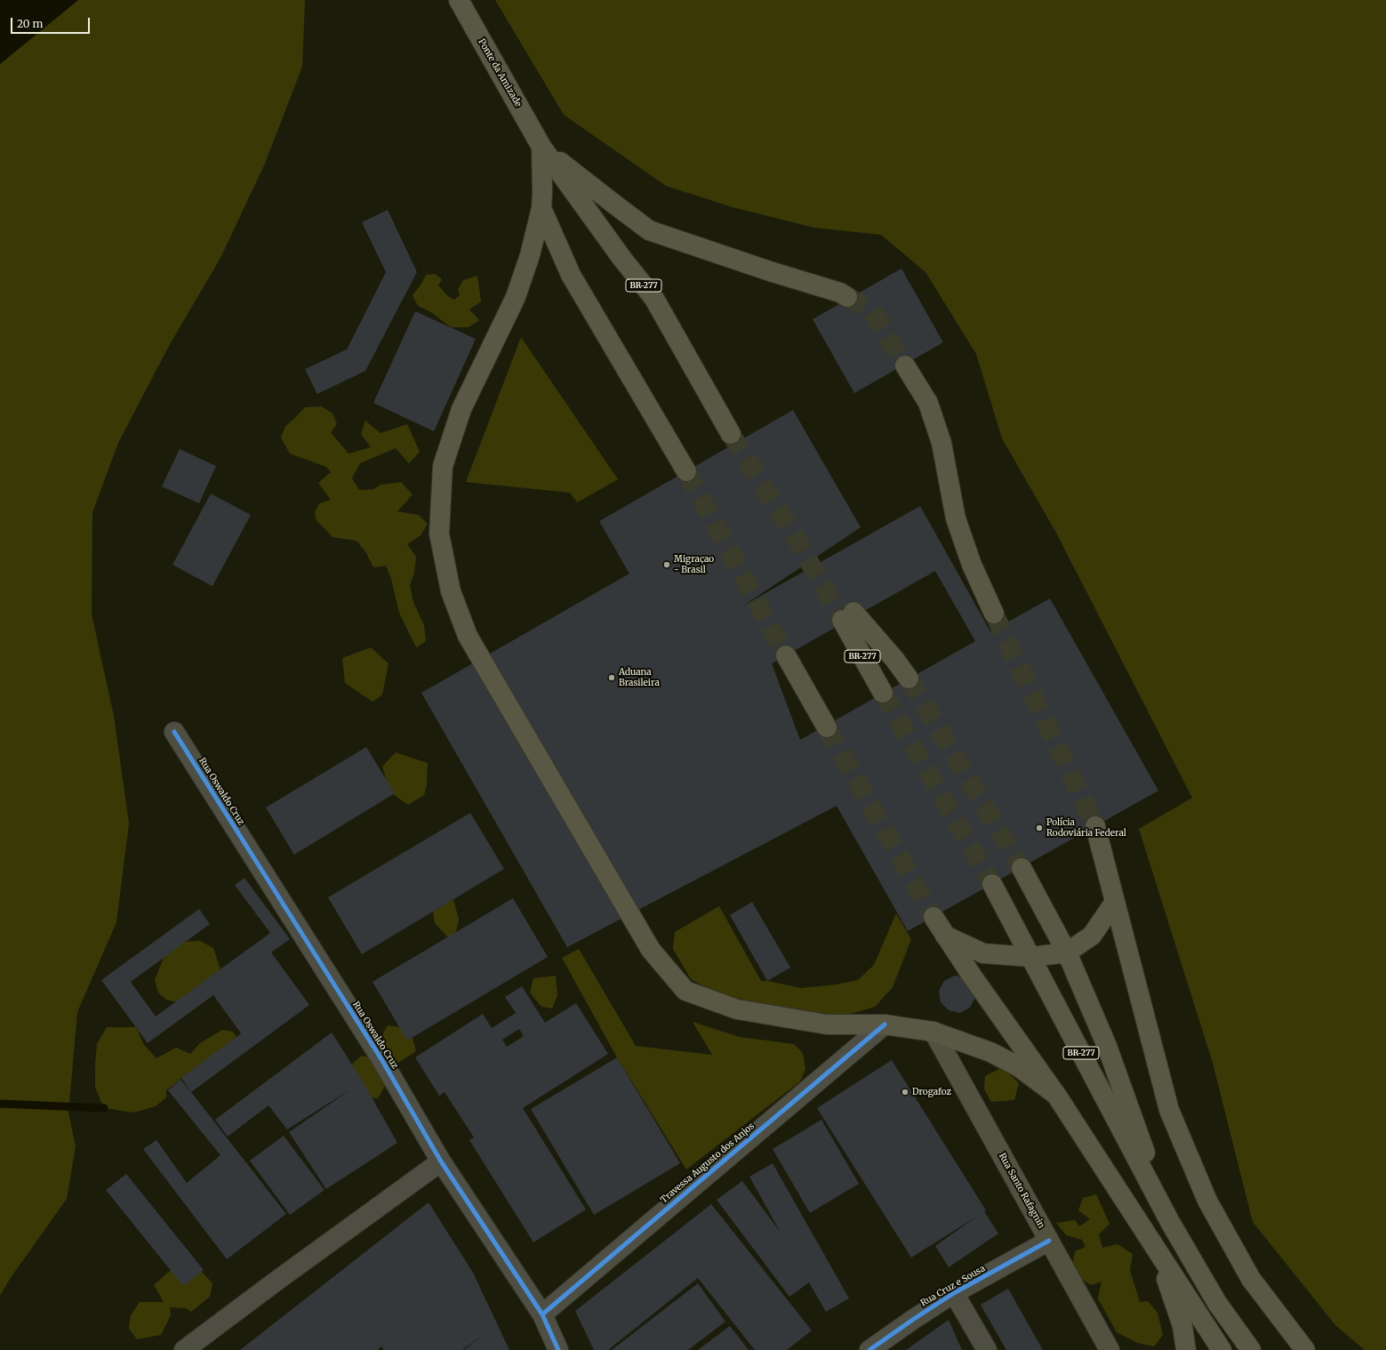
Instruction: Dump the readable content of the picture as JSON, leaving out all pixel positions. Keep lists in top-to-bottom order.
{
  "streets": {
    "highway": ["Ponte da Amizade", "BR-277"],
    "main road": ["Rua Santo Rafagnin"],
    "street": ["Rua Oswaldo Cruz", "Travessa Augusto dos Anjos", "Rua Cruz e Sousa"]
  },
  "crossings": [
    ["Ponte da Amizade", "BR-277"],
    ["Rua Oswaldo Cruz", "Travessa Augusto dos Anjos"],
    ["Rua Santo Rafagnin", "Rua Cruz e Sousa"]
  ],
  "places": [
    "Migraçao - Brasil",
    "Aduana Brasileira",
    "Polícia Rodoviária Federal",
    "Drogafoz"
  ],
  "scale_bar": "20 m"
}
